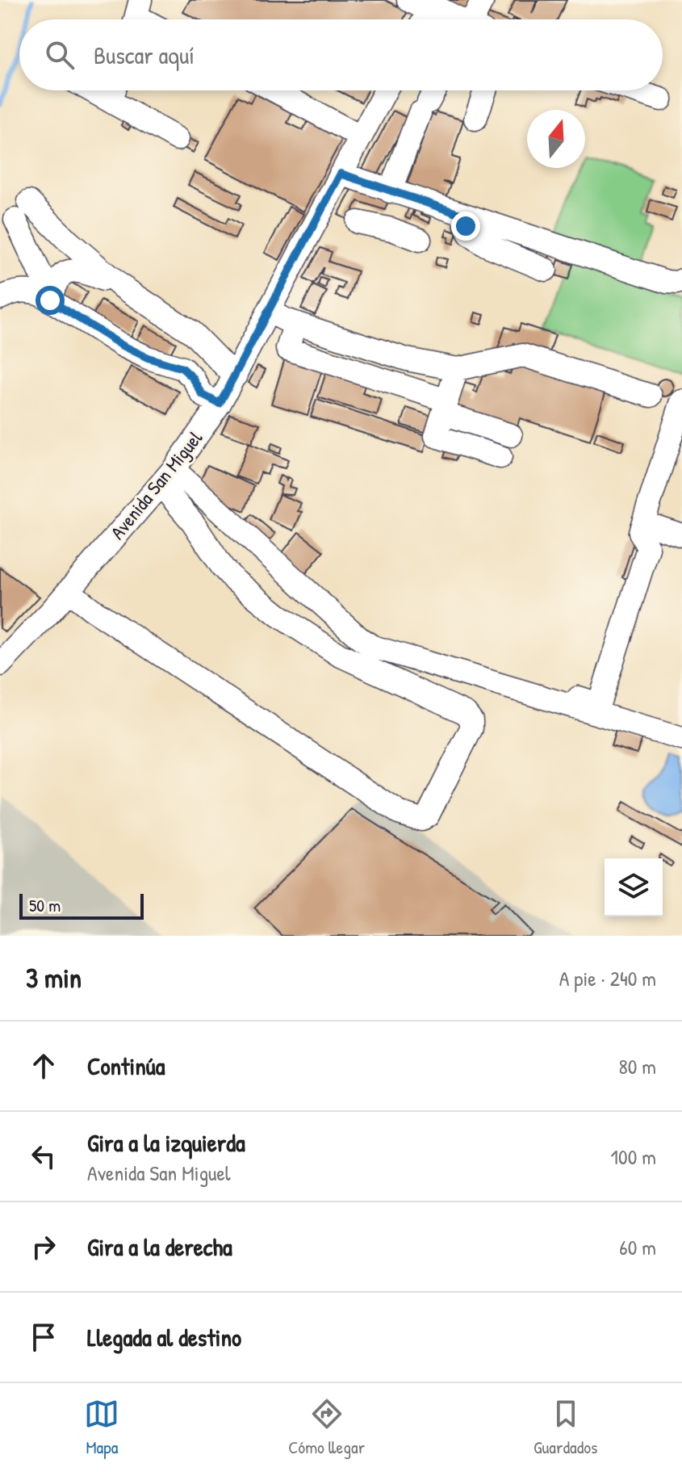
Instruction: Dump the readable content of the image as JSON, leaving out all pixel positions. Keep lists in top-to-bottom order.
{
  "streets": {
    "street": ["Avenida San Miguel"]
  },
  "scale_bar": "50 m",
  "north": "top",
  "page": {
    "search": "Buscar aquí",
    "scale": "50 m",
    "heading": ["3 min", "A pie · 240 m"],
    "list": [
      ["Continúa", "80 m"],
      ["Gira a la izquierda", "Avenida San Miguel", "100 m"],
      ["Gira a la derecha", "60 m"],
      "Llegada al destino"
    ],
    "nav": ["Mapa", "Cómo llegar", "Guardados"]
  }
}
